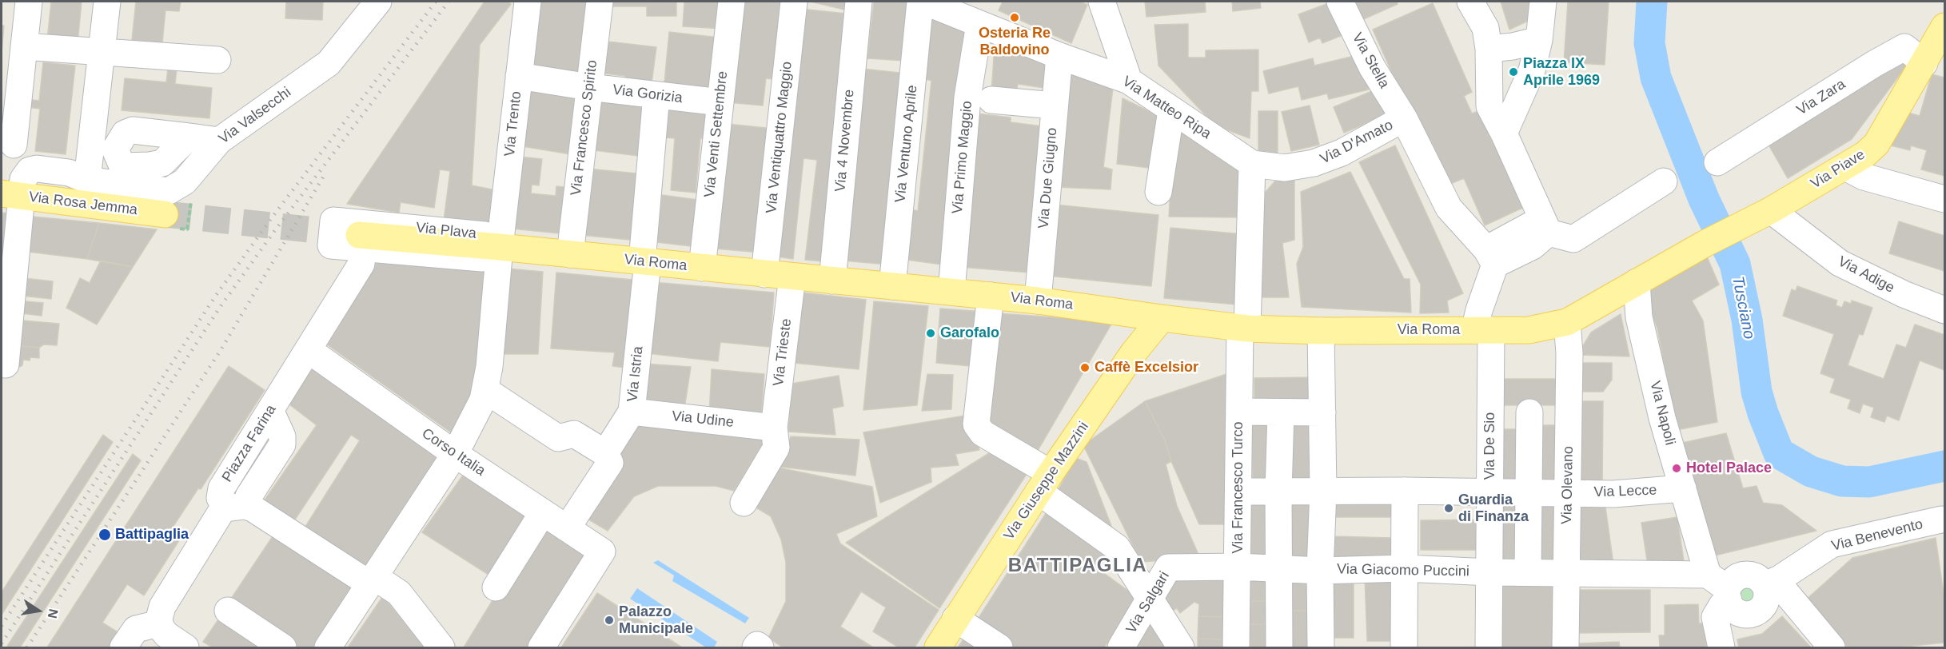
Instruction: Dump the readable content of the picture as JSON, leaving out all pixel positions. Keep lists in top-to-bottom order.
{
  "streets": {
    "main road": [
      "Via Piave",
      "Via Rosa Jemma",
      "Via Roma",
      "Via Giuseppe Mazzini"
    ],
    "street": [
      "Via Stella",
      "Via Gorizia",
      "Via Zara",
      "Via Matteo Ripa",
      "Via Valsecchi",
      "Via Trento",
      "Via Francesco Spirito",
      "Via Venti Settembre",
      "Via Ventiquattro Maggio",
      "Via 4 Novembre",
      "Via D'Amato",
      "Via Ventuno Aprile",
      "Via Primo Maggio",
      "Via Due Giugno",
      "Via Adige",
      "Via Trieste",
      "Via Istria",
      "Via Napoli",
      "Via Udine",
      "Piazza Farina",
      "Via De Sio",
      "Corso Italia",
      "Via Olevano",
      "Via Francesco Turco",
      "Via Lecce",
      "Via Benevento",
      "Via Giacomo Puccini",
      "Via Salgari"
    ]
  },
  "crossings": [
    ["Via Stella", "Via D'Amato"],
    ["Via Stella", "Via De Sio"],
    ["Via Gorizia", "Via Trento"],
    ["Via Gorizia", "Via Francesco Spirito"],
    ["Via Gorizia", "Via Venti Settembre"],
    ["Via Gorizia", "Via Istria"],
    ["Via Zara", "Via Piave"],
    ["Via Matteo Ripa", "Via D'Amato"],
    ["Via Matteo Ripa", "Via Primo Maggio"],
    ["Via Matteo Ripa", "Via Due Giugno"],
    ["Via Valsecchi", "Via Rosa Jemma"],
    ["Via Trento", "Via Roma"],
    ["Via Francesco Spirito", "Via Roma"],
    ["Via Venti Settembre", "Via Roma"],
    ["Via Ventiquattro Maggio", "Via Roma"],
    ["Via 4 Novembre", "Via Roma"],
    ["Via Ventuno Aprile", "Via Roma"],
    ["Via Primo Maggio", "Via Roma"],
    ["Via Piave", "Via Roma"],
    ["Via Piave", "Via Adige"],
    ["Via Due Giugno", "Via Roma"],
    ["Via Roma", "Via Trieste"],
    ["Via Roma", "Via Istria"],
    ["Via Roma", "Via Napoli"],
    ["Via Roma", "Via De Sio"],
    ["Via Roma", "Via Giuseppe Mazzini"],
    ["Via Roma", "Via Olevano"],
    ["Via Roma", "Via Francesco Turco"],
    ["Via Trieste", "Via Udine"],
    ["Via Istria", "Via Udine"],
    ["Via Napoli", "Via Lecce"],
    ["Piazza Farina", "Corso Italia"],
    ["Via De Sio", "Via Giacomo Puccini"],
    ["Via Olevano", "Via Lecce"],
    ["Via Olevano", "Via Giacomo Puccini"],
    ["Via Francesco Turco", "Via Giacomo Puccini"],
    ["Via Francesco Turco", "Via Salgari"],
    ["Via Giacomo Puccini", "Via Salgari"]
  ],
  "districts": ["BATTIPAGLIA"],
  "water": ["Tusciano"],
  "places": [
    "Osteria Re Baldovino",
    "Piazza IX Aprile 1969",
    "Garofalo",
    "Caffè Excelsior",
    "Hotel Palace",
    "Guardia di Finanza",
    "Battipaglia",
    "Palazzo Municipale"
  ],
  "north": "right"
}
